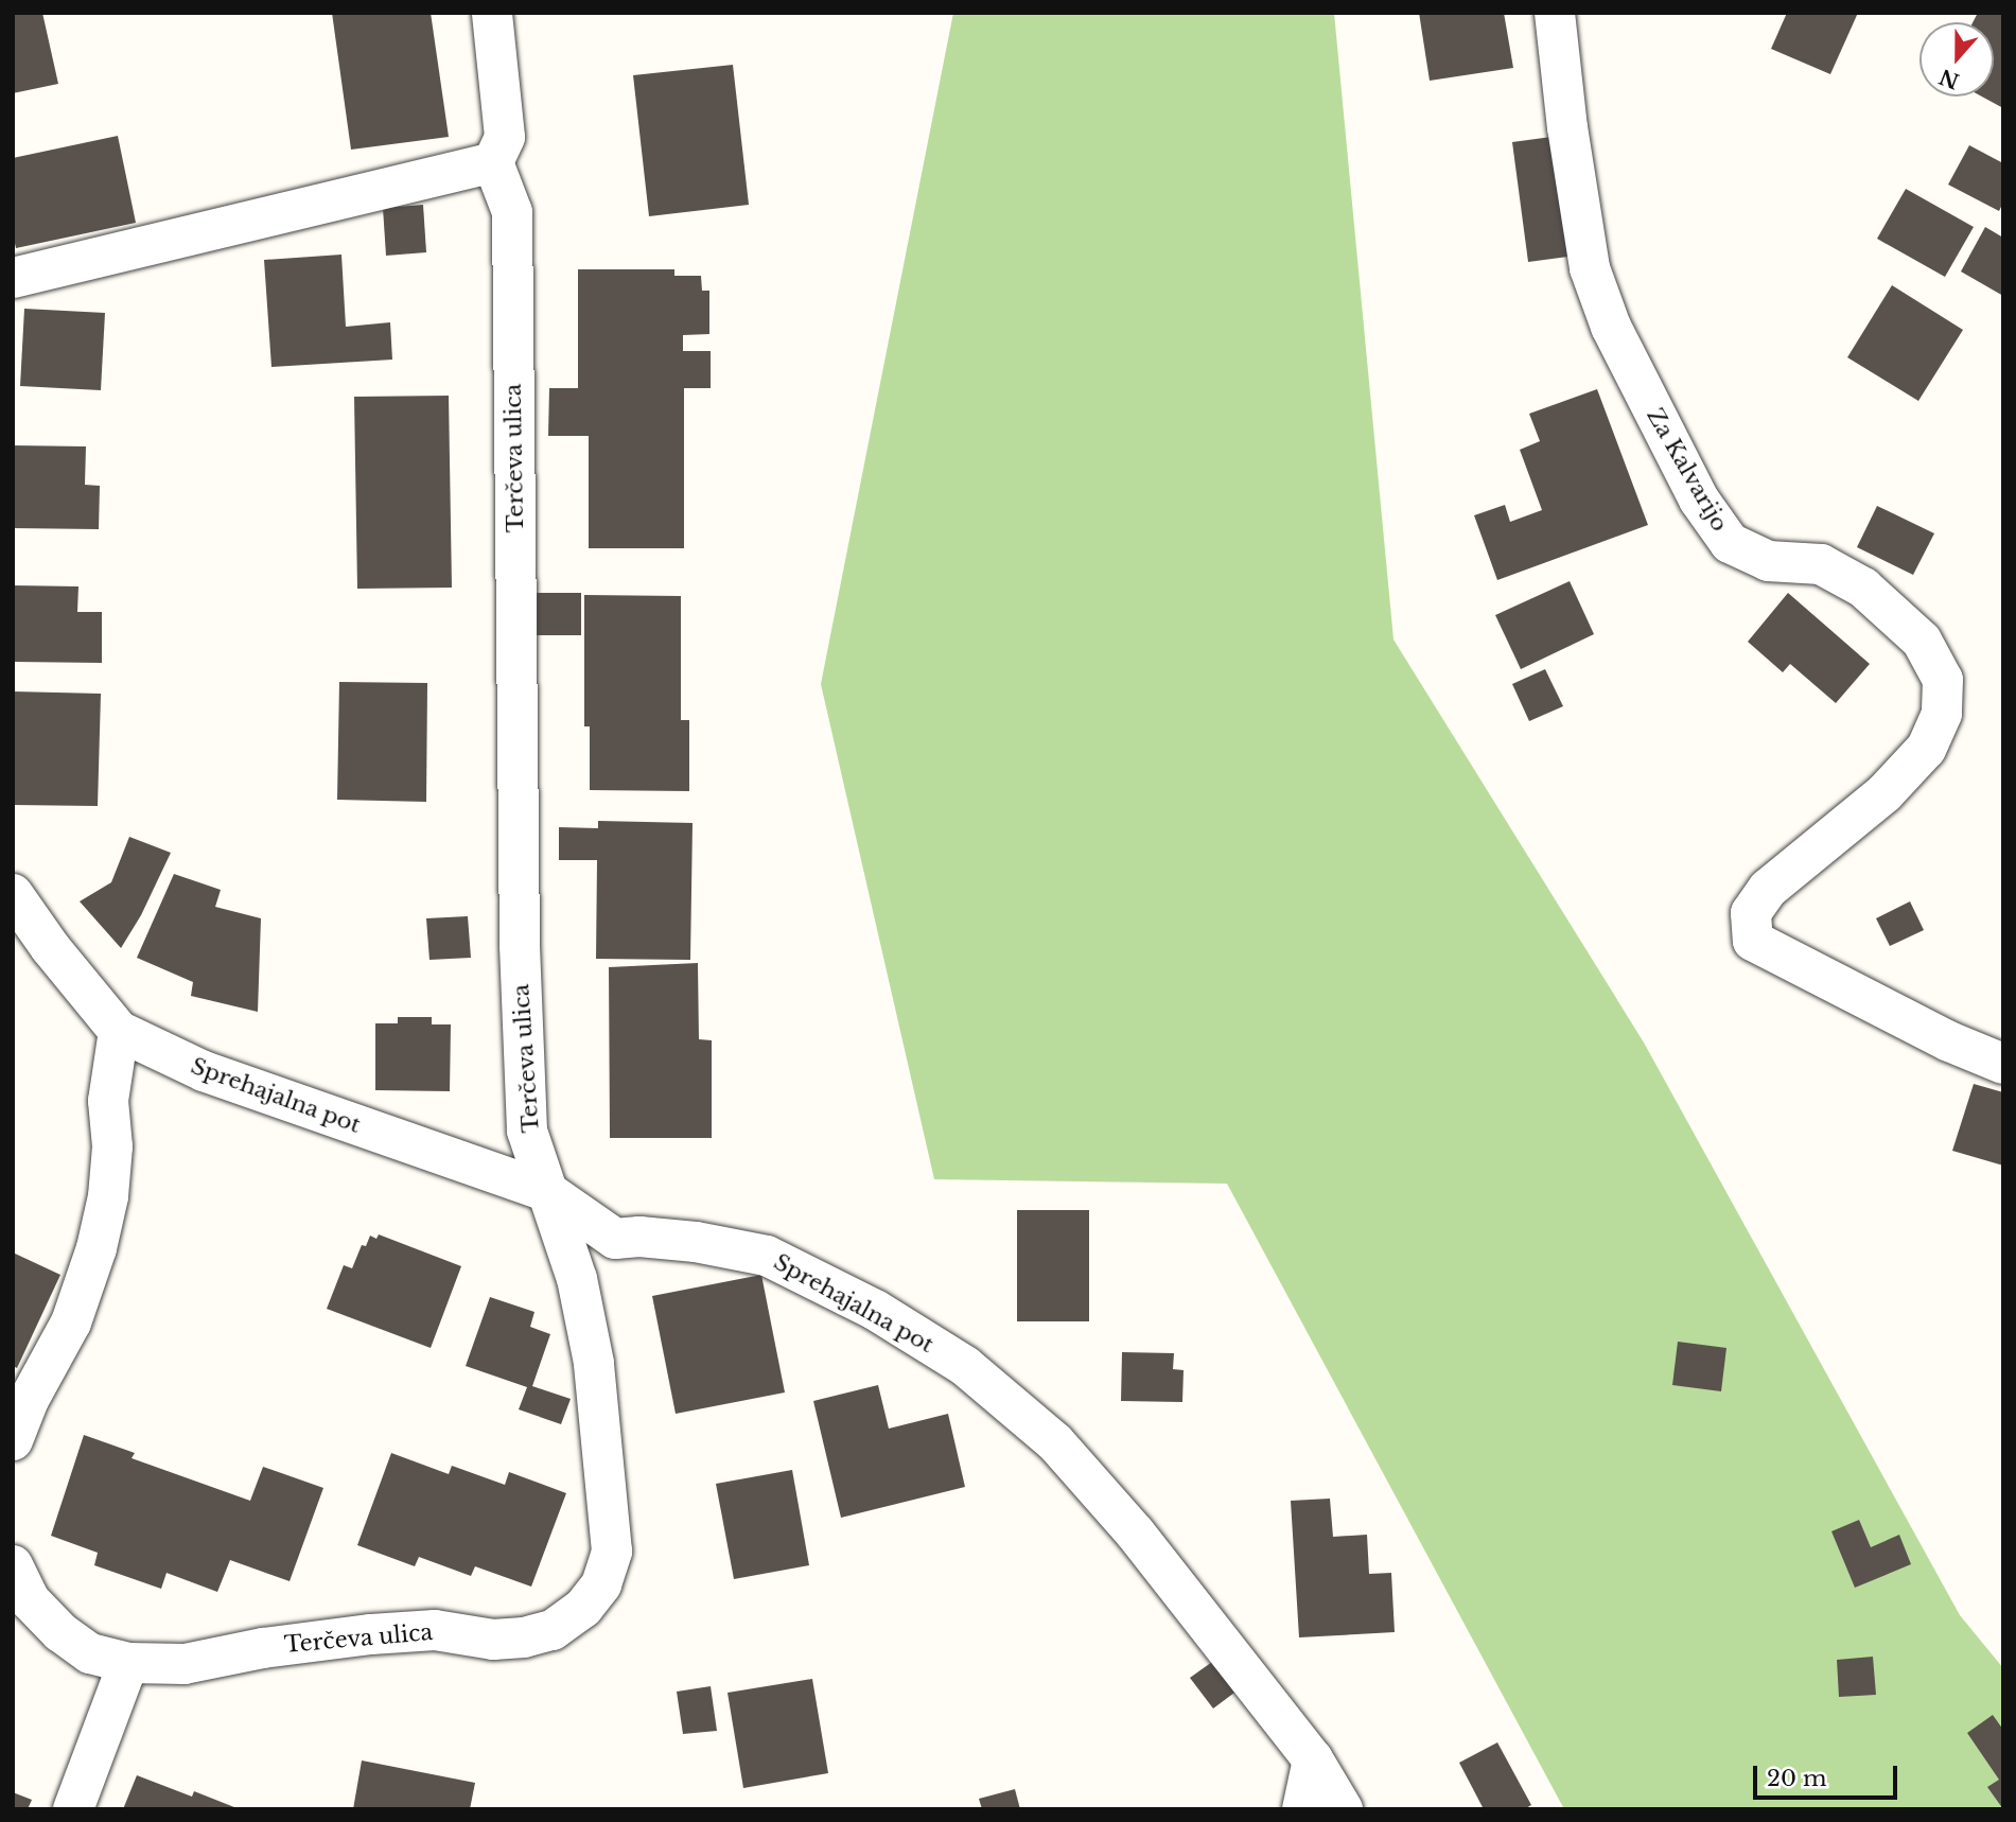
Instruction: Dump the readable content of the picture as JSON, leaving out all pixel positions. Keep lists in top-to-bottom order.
{
  "streets": {
    "street": ["Terčeva ulica", "Za Kalvarijo", "Sprehajalna pot"]
  },
  "crossings": [
    ["Terčeva ulica", "Sprehajalna pot"]
  ],
  "scale_bar": "20 m",
  "north": "bottom"
}
